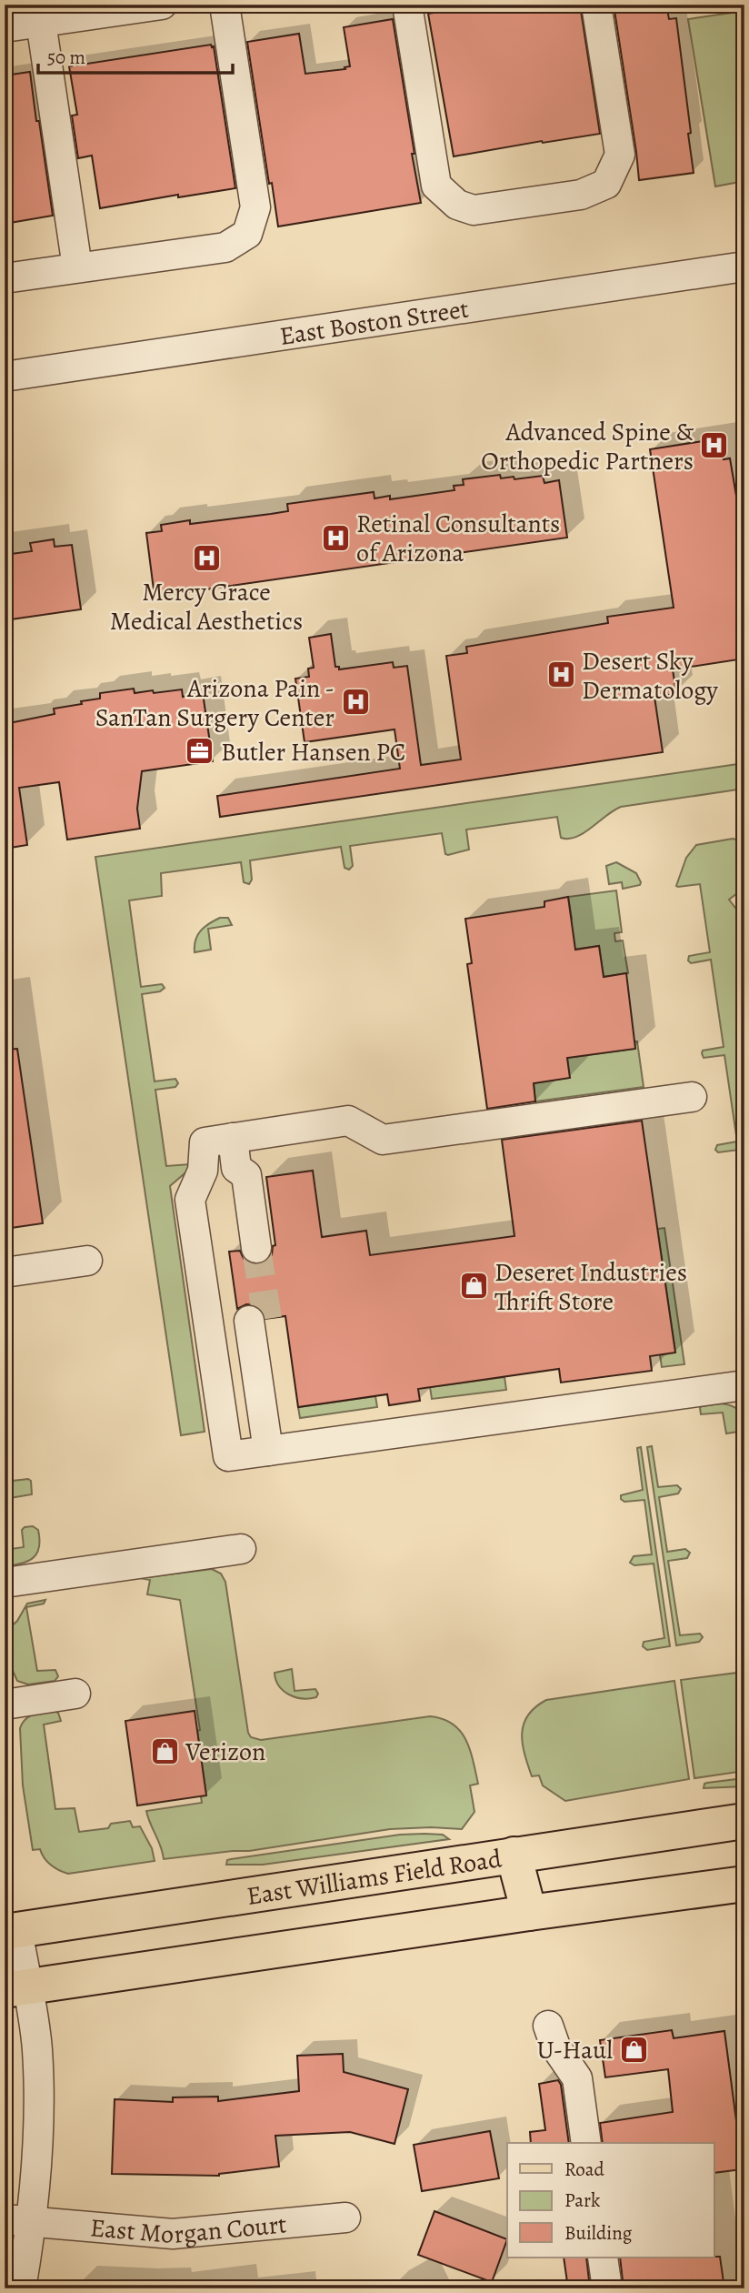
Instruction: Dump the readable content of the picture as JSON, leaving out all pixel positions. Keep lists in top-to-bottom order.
{
  "streets": {
    "main road": ["East Williams Field Road"],
    "street": ["East Boston Street", "East Morgan Court"]
  },
  "places": {
    "hospital": [
      "Advanced Spine & Orthopedic Partners",
      "Retinal Consultants of Arizona",
      "Mercy Grace Medical Aesthetics",
      "Desert Sky Dermatology",
      "Arizona Pain - SanTan Surgery Center"
    ],
    "office": ["Butler Hansen PC"],
    "shop": ["Deseret Industries Thrift Store", "Verizon", "U-Haul"]
  },
  "legend": ["Road", "Park", "Building"],
  "scale_bar": "50 m"
}
